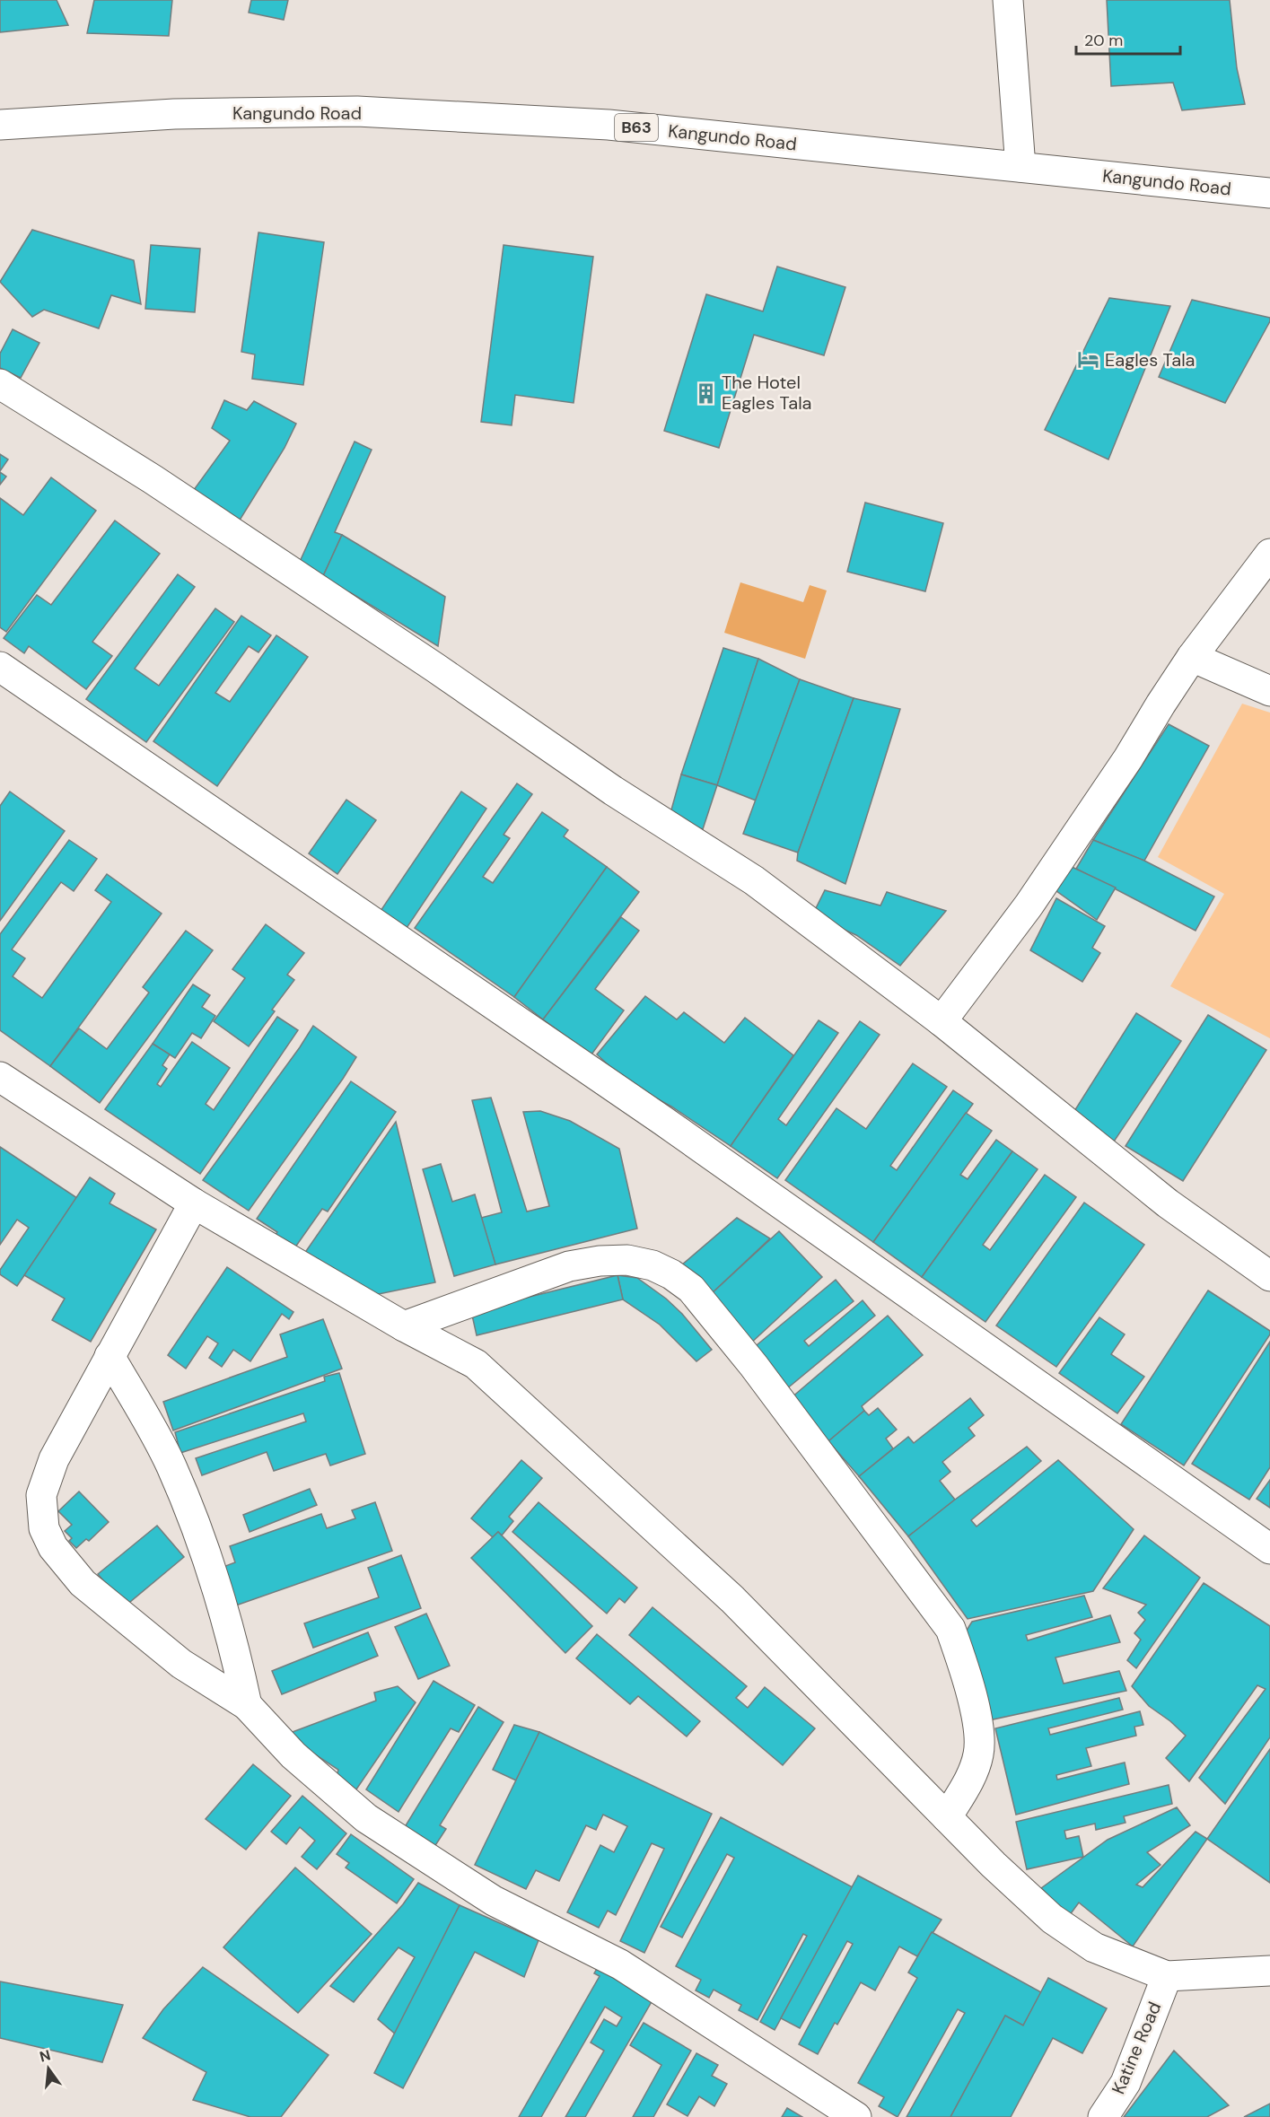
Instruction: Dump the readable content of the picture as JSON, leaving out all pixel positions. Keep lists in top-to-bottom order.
{
  "streets": {
    "main road": ["Kangundo Road", "B63", "Katine Road"]
  },
  "places": {
    "hotel": ["Eagles Tala"],
    "building": ["The Hotel Eagles Tala"]
  },
  "scale_bar": "20 m",
  "north": "top"
}
